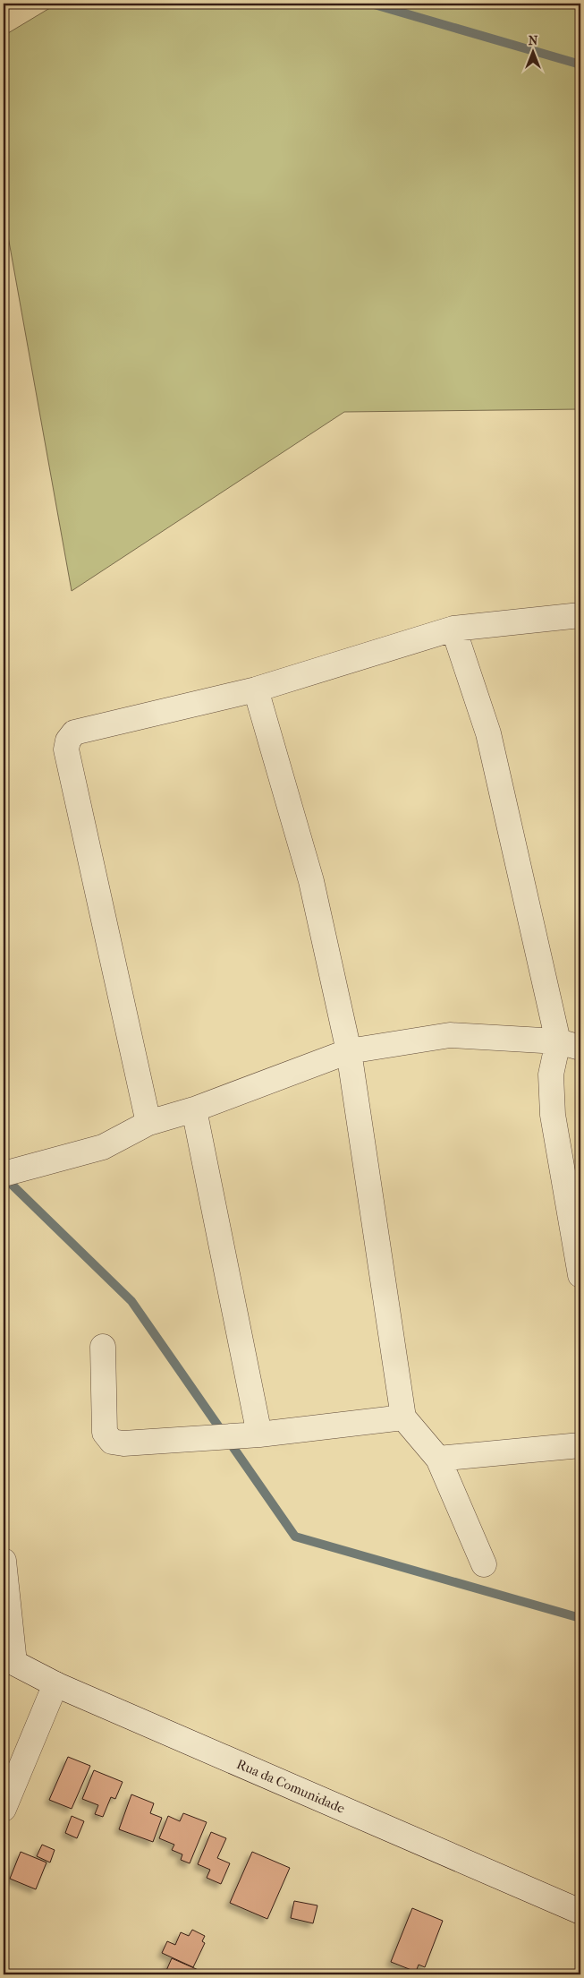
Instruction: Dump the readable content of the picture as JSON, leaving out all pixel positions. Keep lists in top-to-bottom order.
{
  "streets": {
    "street": ["Rua da Comunidade"]
  },
  "north": "top"
}
